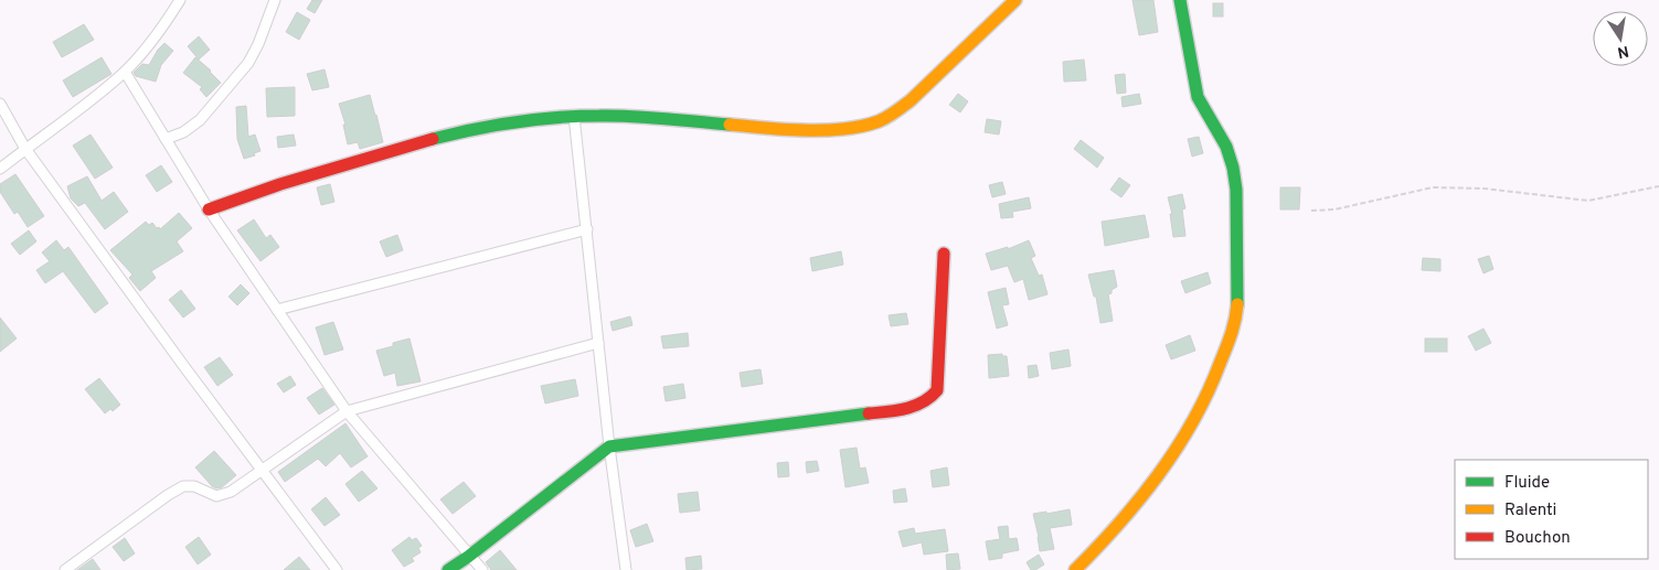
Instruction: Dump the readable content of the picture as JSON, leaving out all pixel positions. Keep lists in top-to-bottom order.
{
  "legend": ["Fluide", "Ralenti", "Bouchon"],
  "north": "bottom"
}
